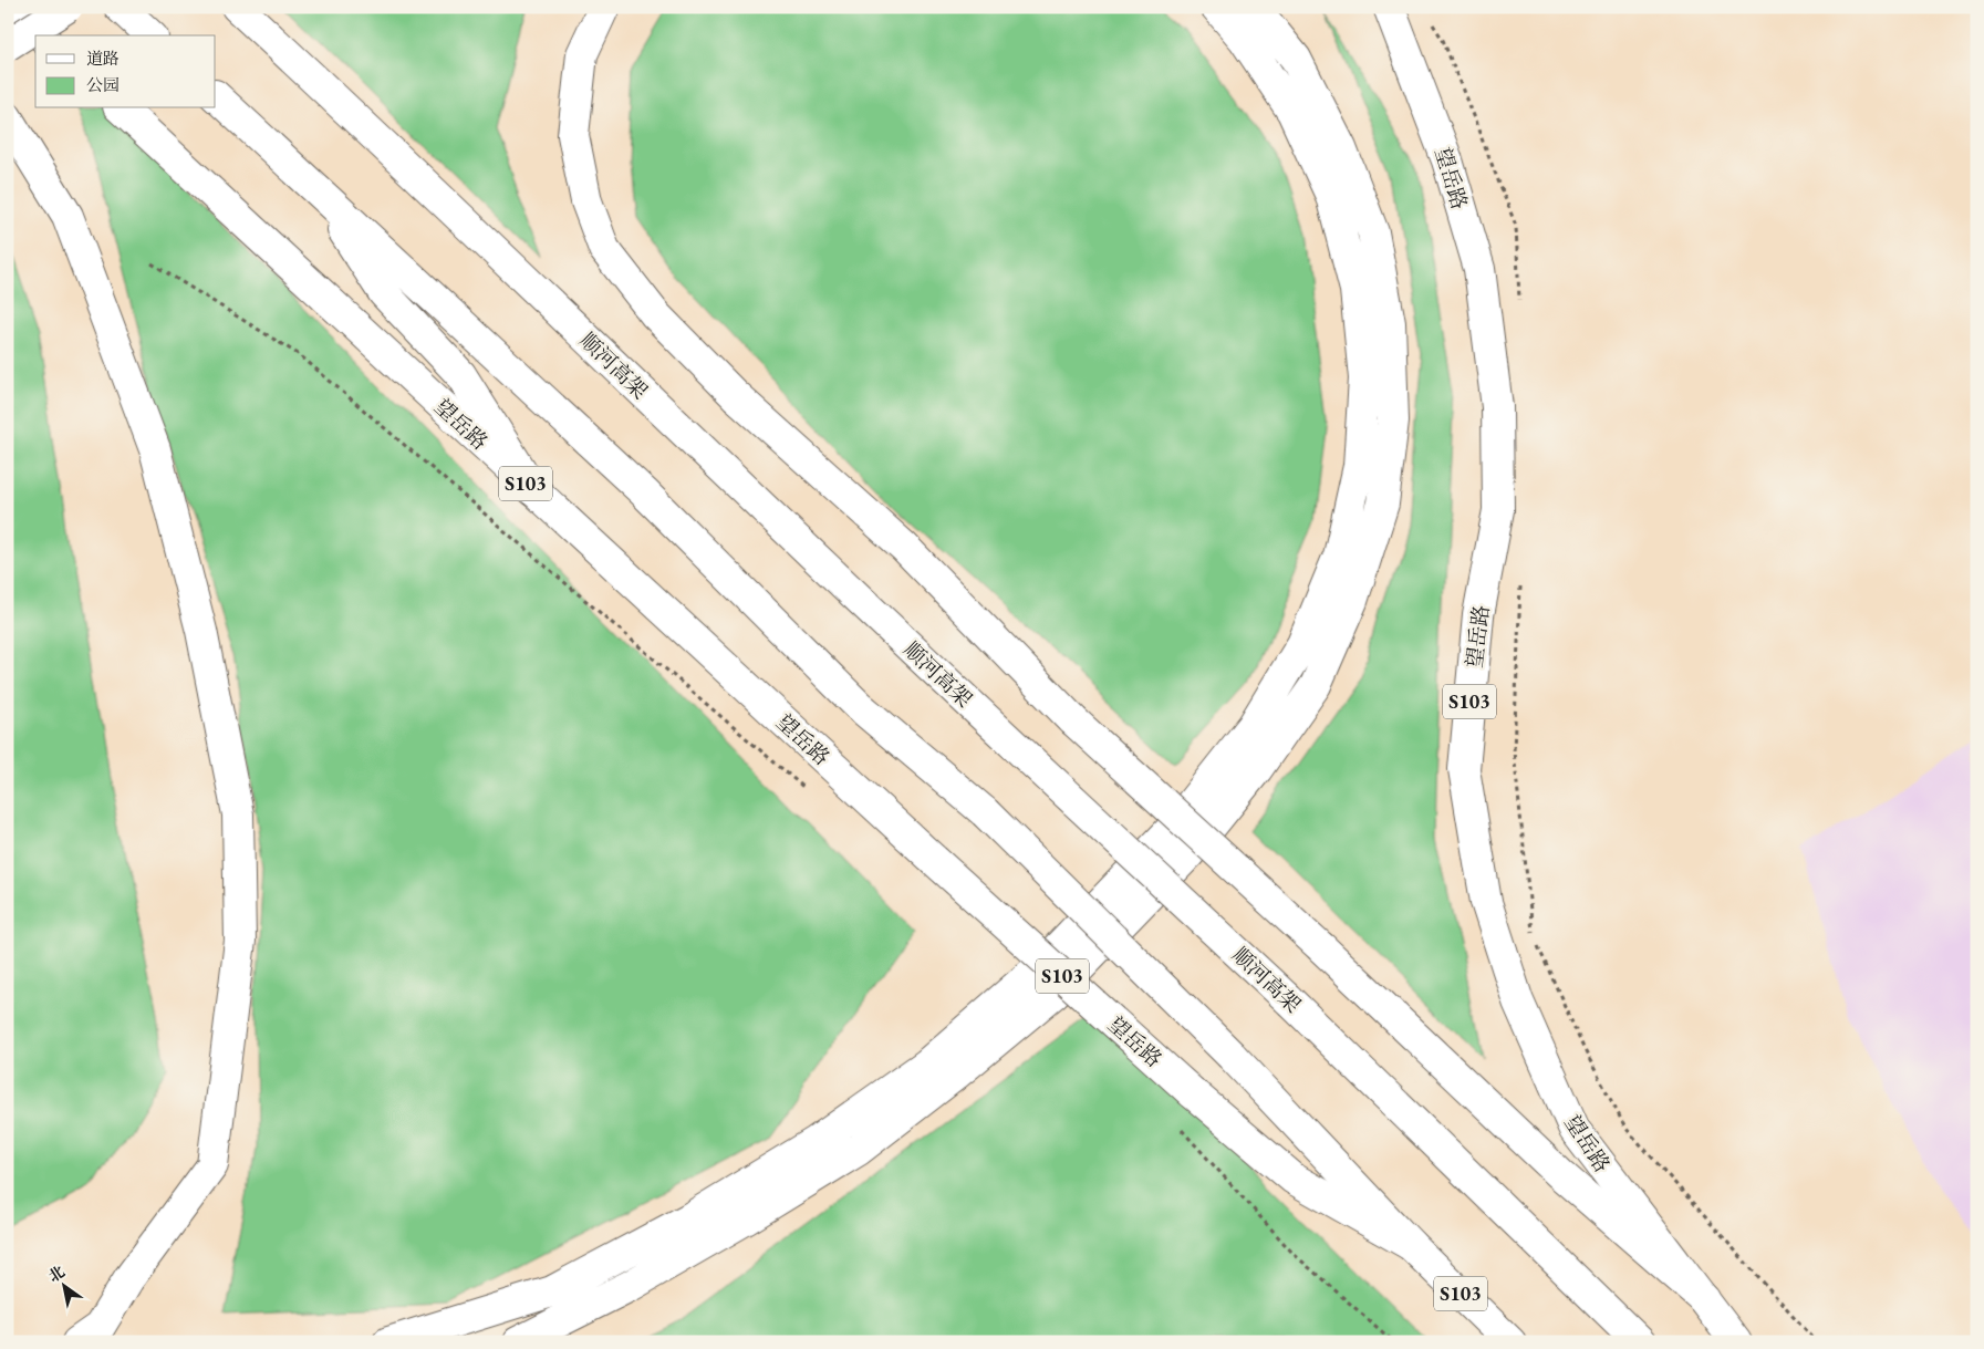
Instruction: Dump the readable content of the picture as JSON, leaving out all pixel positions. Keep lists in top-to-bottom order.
{
  "streets": {
    "main road": ["望岳路", "顺河高架", "S103"]
  },
  "legend": ["道路", "公园"],
  "north": "top left"
}
